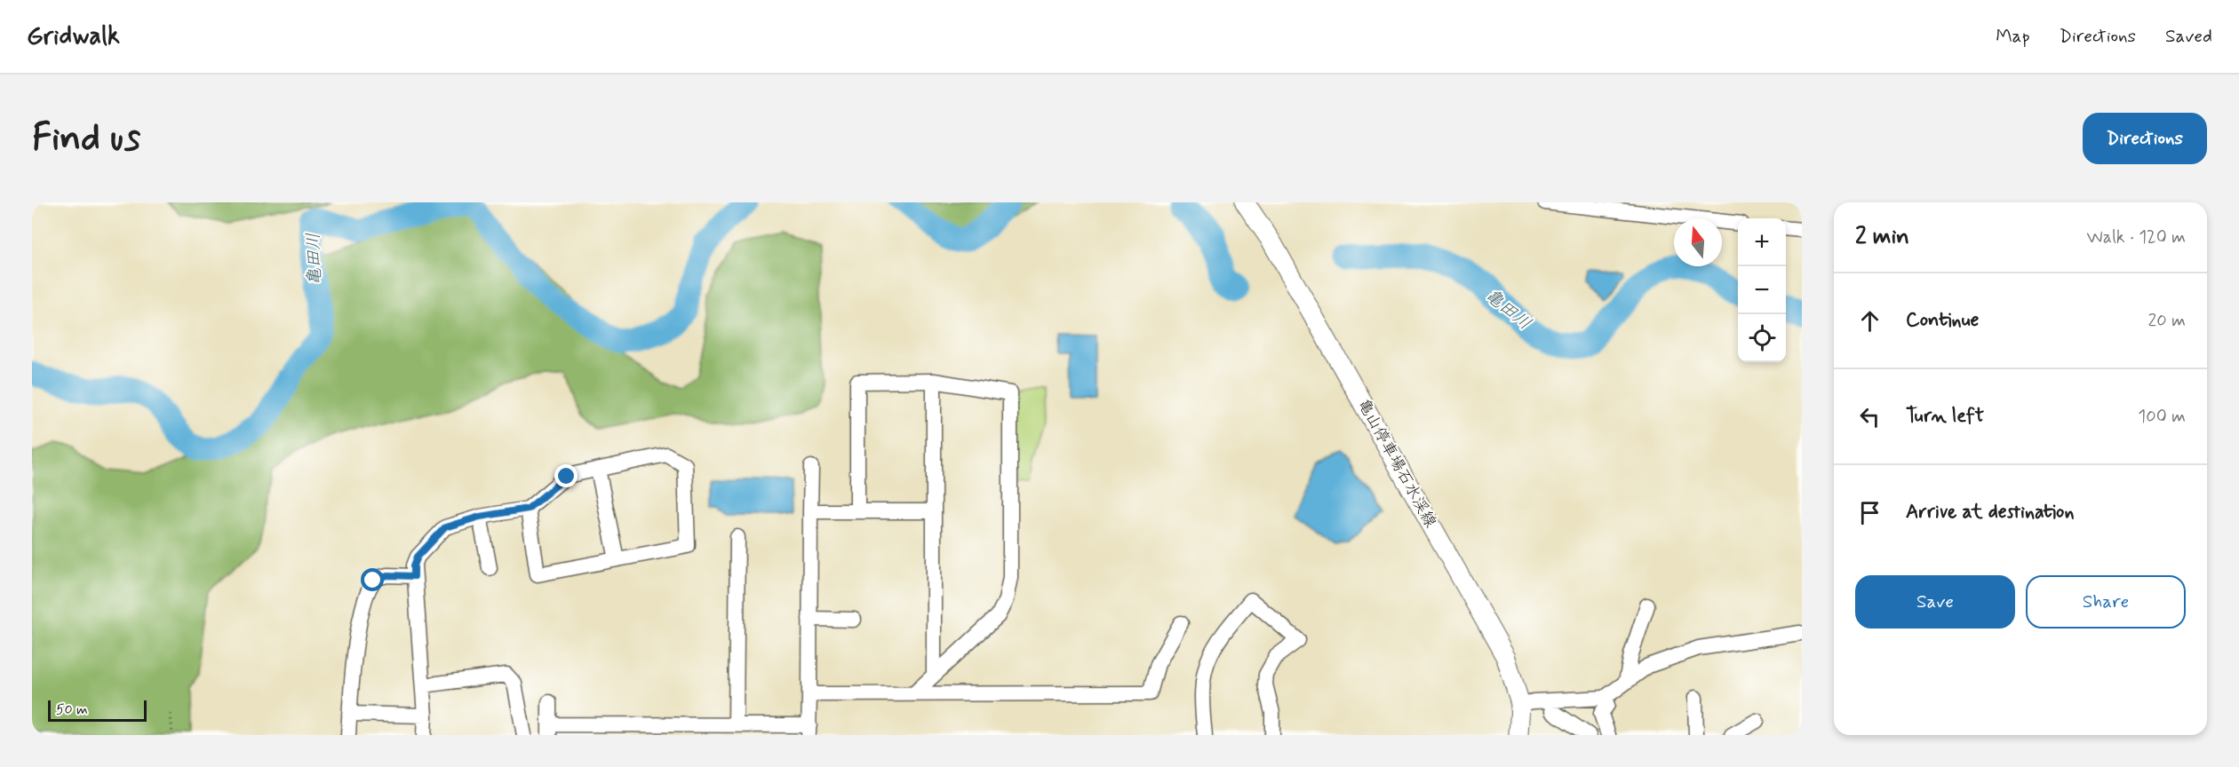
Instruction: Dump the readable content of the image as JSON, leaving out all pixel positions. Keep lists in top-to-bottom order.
{
  "streets": {
    "main road": ["亀山停車場石水渓線"]
  },
  "water": ["亀田川"],
  "scale_bar": "50 m",
  "north": "top",
  "page": {
    "header": "Gridwalk",
    "nav": ["Map", "Directions", "Saved"],
    "buttons": [
      "Directions",
      ["Save", "Share"]
    ],
    "title": "Find us",
    "heading": ["2 min", "Walk · 120 m"],
    "map_buttons": ["+", "−"],
    "list": [
      ["Continue", "20 m"],
      ["Turn left", "100 m"],
      "Arrive at destination"
    ],
    "scale": "50 m"
  }
}
